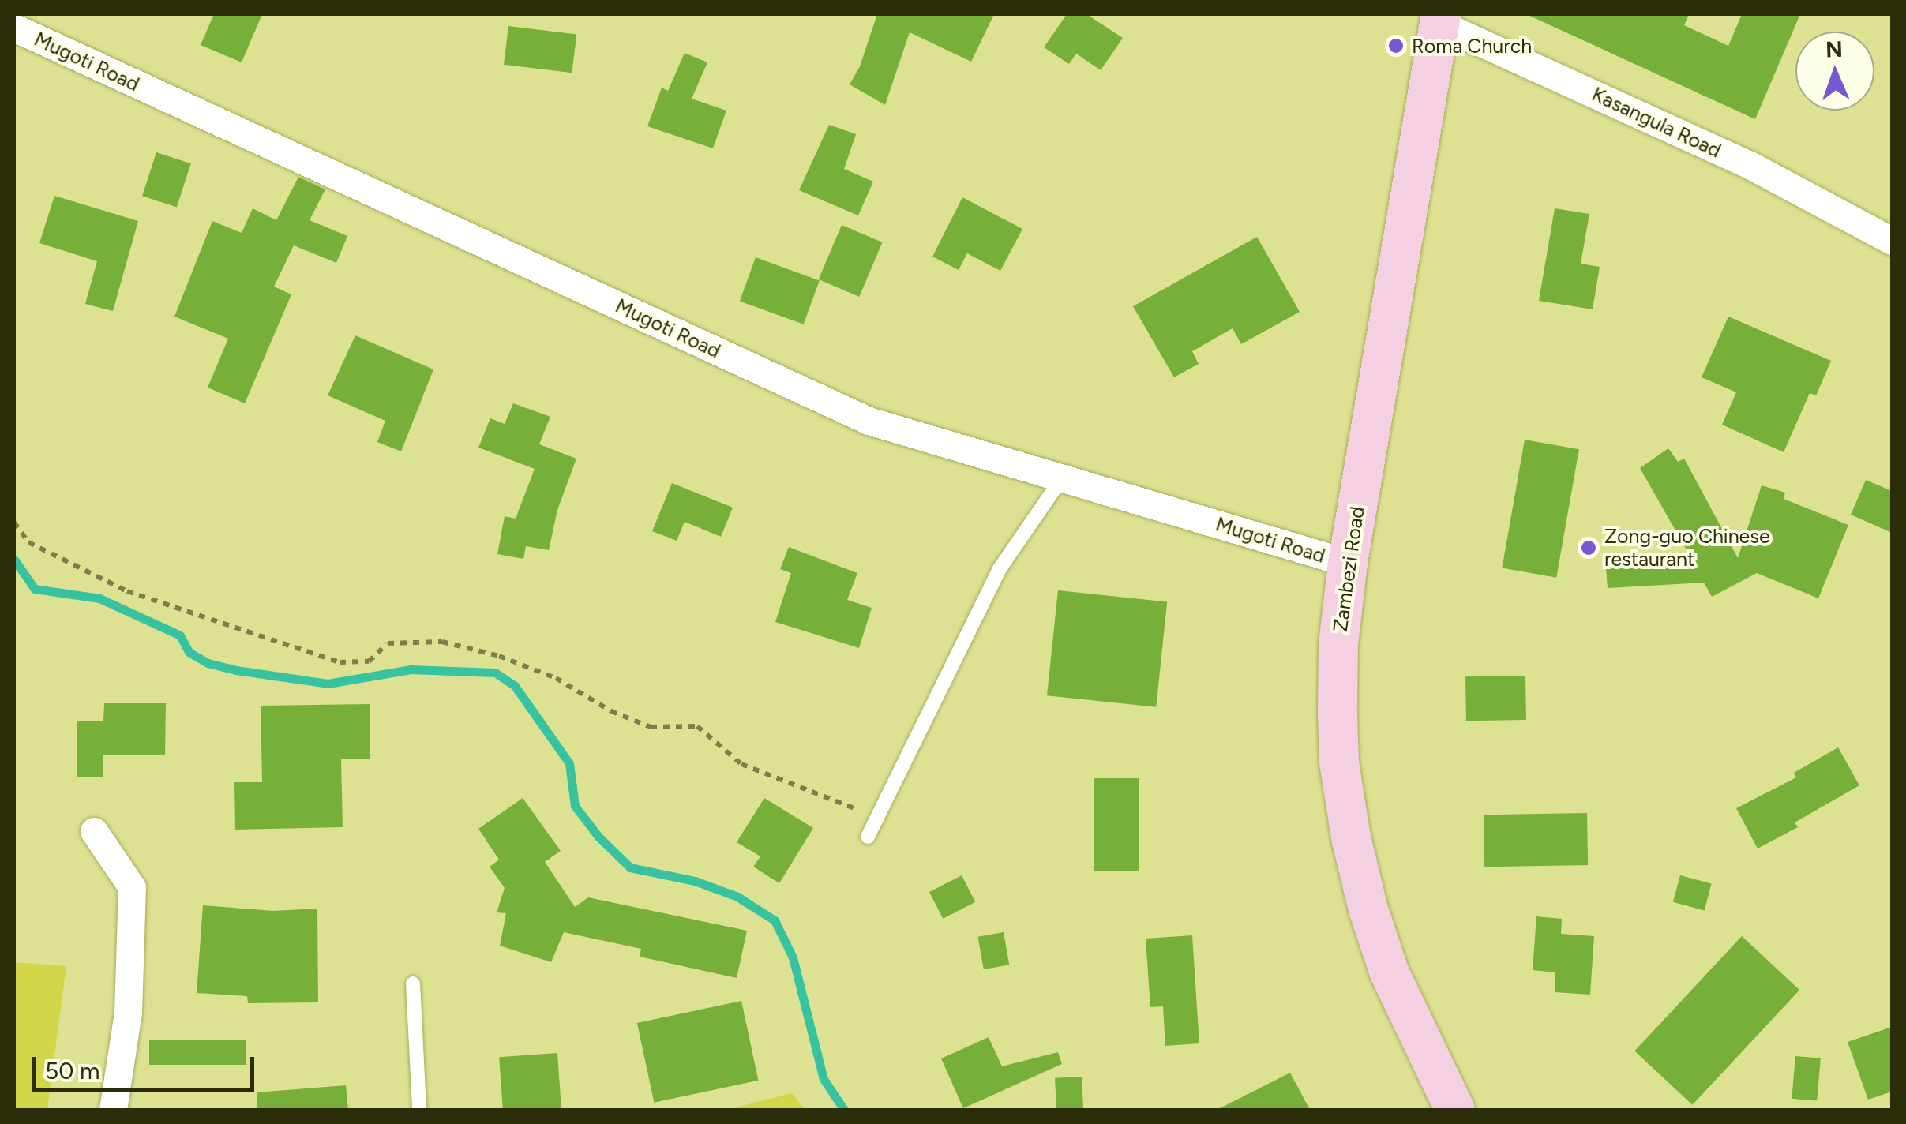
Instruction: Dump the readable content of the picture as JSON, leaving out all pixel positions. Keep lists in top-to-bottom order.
{
  "streets": {
    "main road": ["Zambezi Road"],
    "street": ["Mugoti Road", "Kasangula Road"]
  },
  "crossings": [
    ["Mugoti Road", "Zambezi Road"],
    ["Kasangula Road", "Zambezi Road"]
  ],
  "places": ["Roma Church", "Zong-guo Chinese restaurant"],
  "scale_bar": "50 m",
  "north": "top"
}
